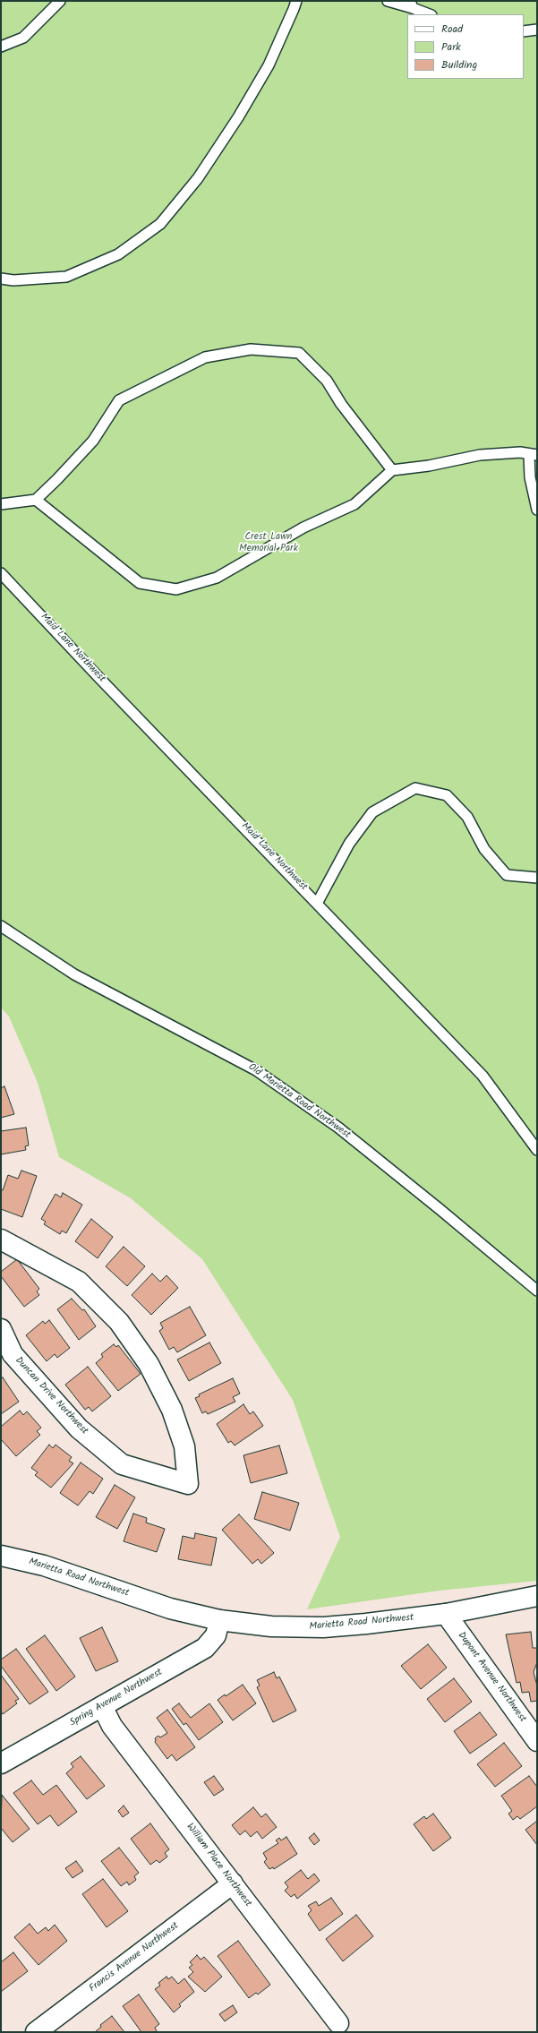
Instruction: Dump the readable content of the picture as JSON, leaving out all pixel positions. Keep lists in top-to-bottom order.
{
  "streets": {
    "street": [
      "Duncan Drive Northwest",
      "Marietta Road Northwest",
      "Dupont Avenue Northwest",
      "Spring Avenue Northwest",
      "William Place Northwest",
      "Francis Avenue Northwest"
    ],
    "lane": ["Maid Lane Northwest", "Old Marietta Road Northwest"]
  },
  "crossings": [
    ["Marietta Road Northwest", "Dupont Avenue Northwest"],
    ["Marietta Road Northwest", "Spring Avenue Northwest"],
    ["Spring Avenue Northwest", "William Place Northwest"],
    ["William Place Northwest", "Francis Avenue Northwest"]
  ],
  "parks": ["Crest Lawn Memorial Park"],
  "legend": ["Road", "Park", "Building"]
}
